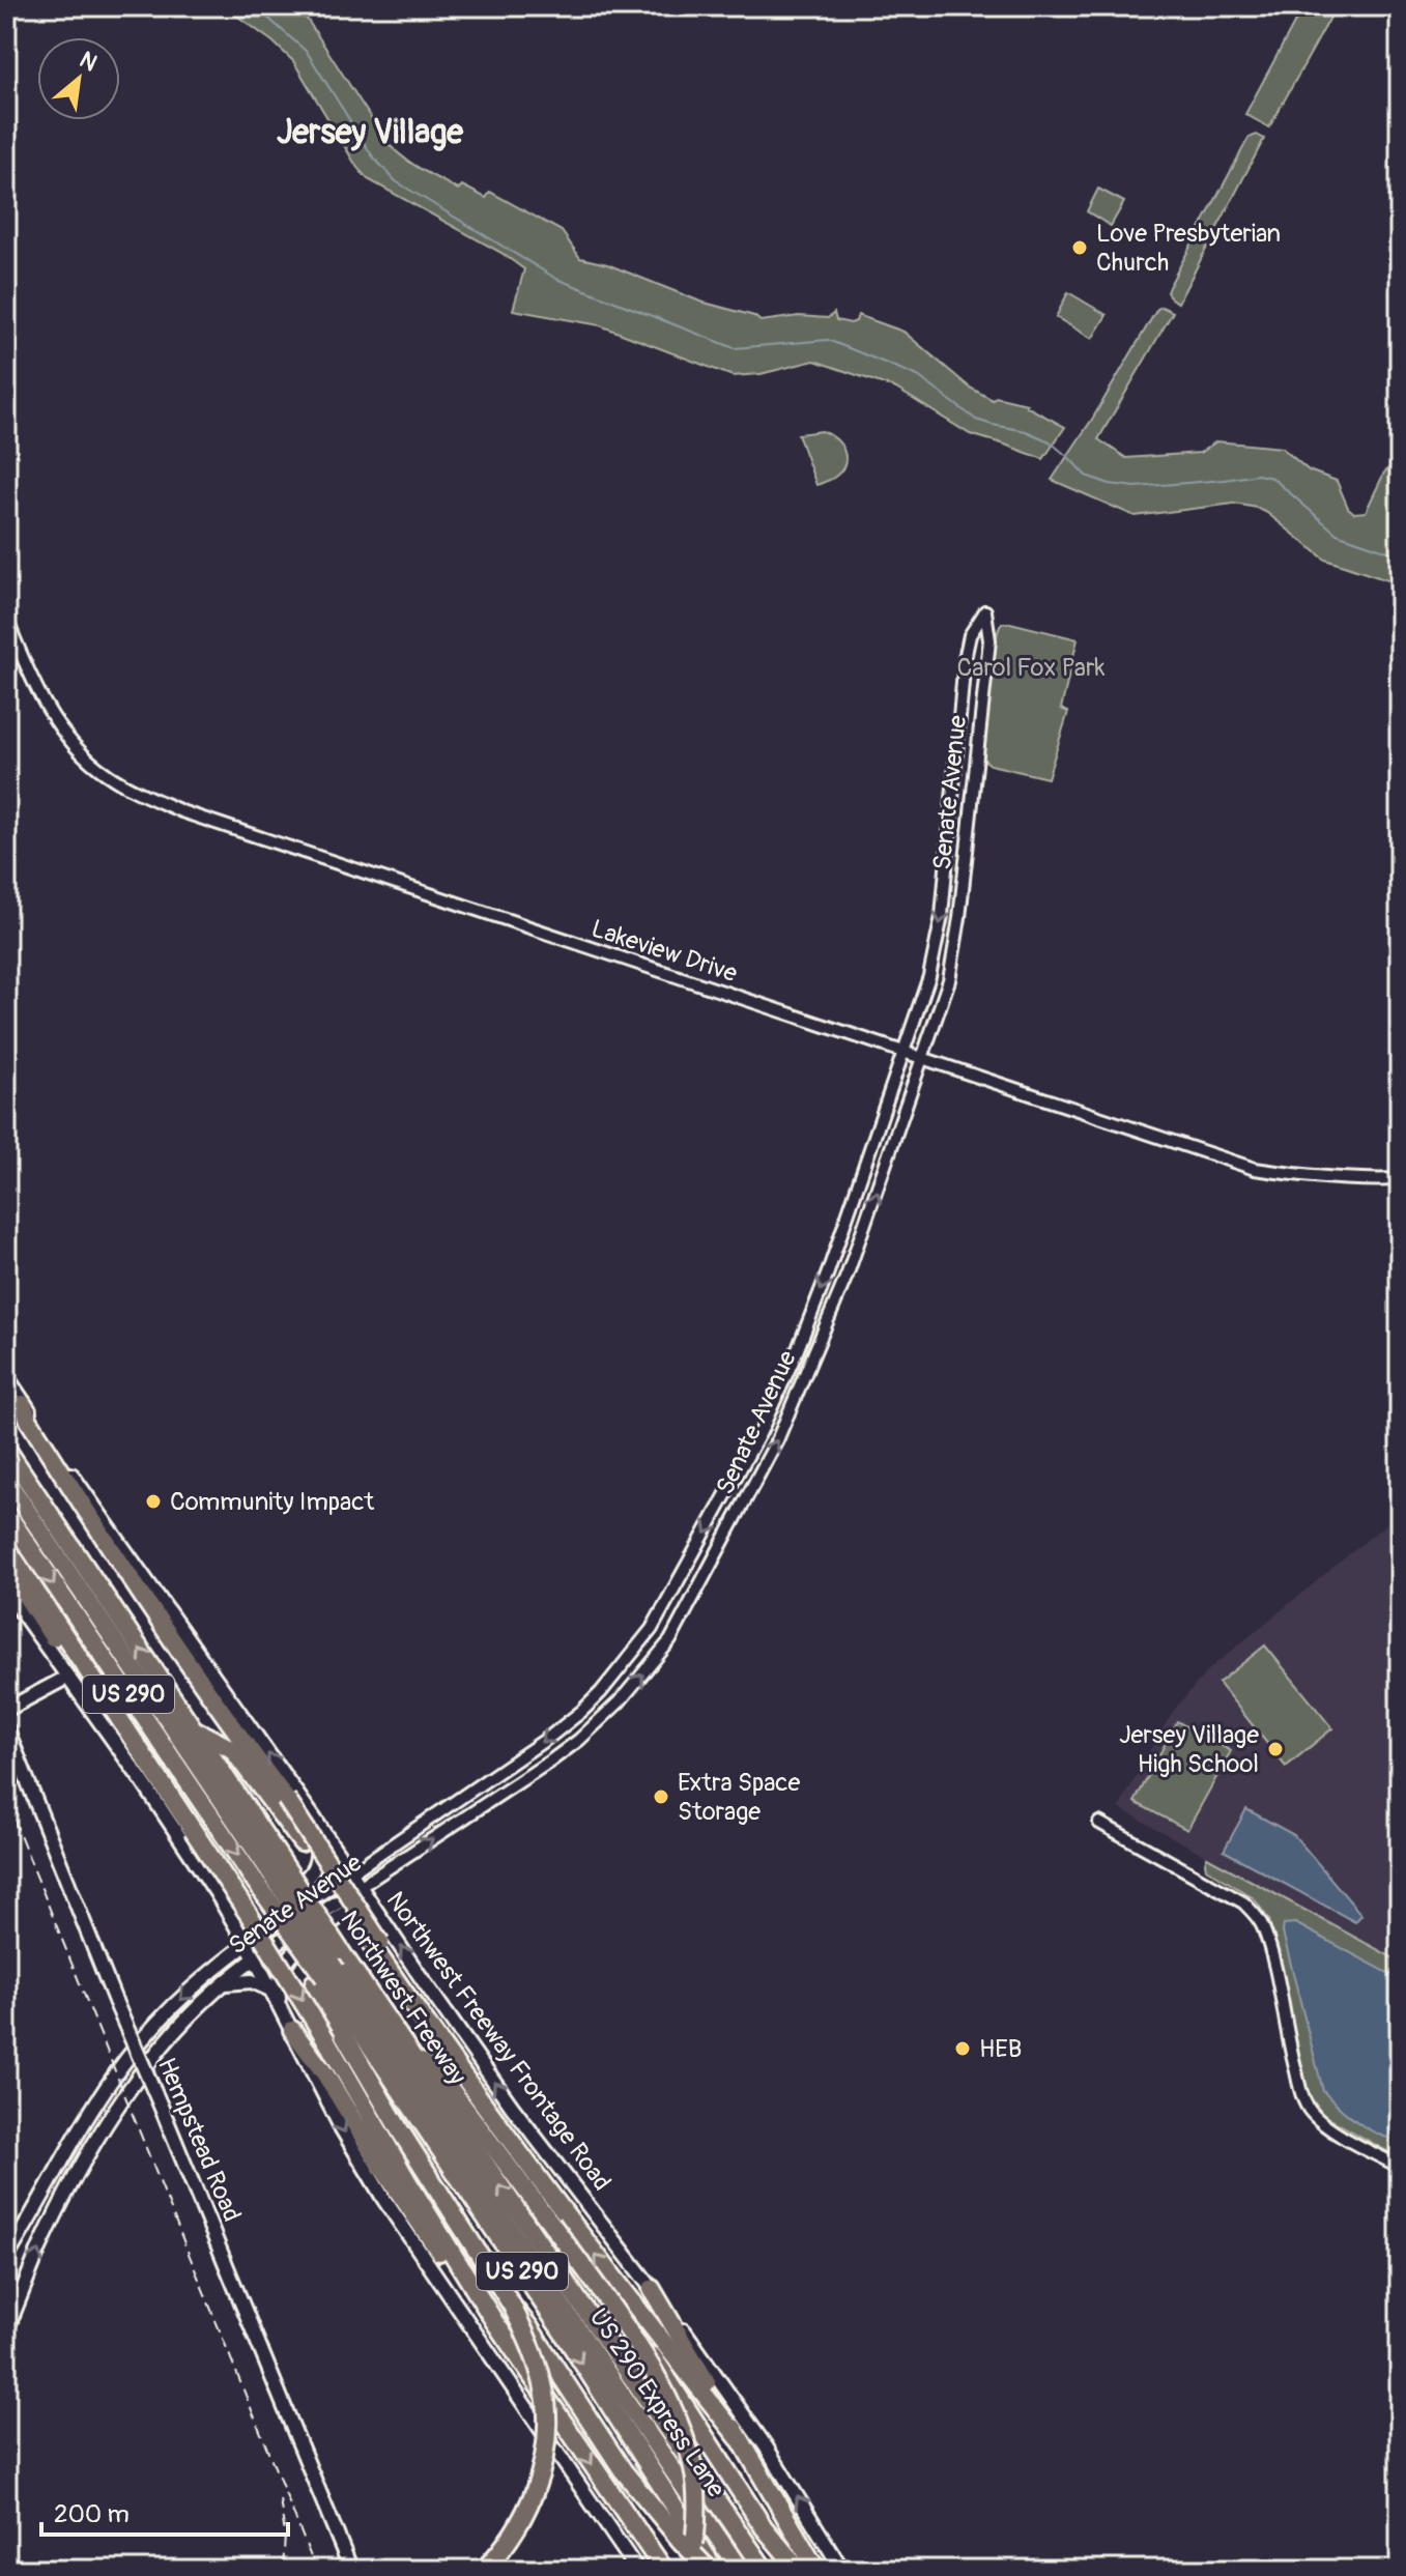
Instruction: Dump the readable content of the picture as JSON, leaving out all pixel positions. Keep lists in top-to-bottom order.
{
  "streets": {
    "highway": ["US 290", "Northwest Freeway", "US 290 Express Lane"],
    "main road": ["Senate Avenue", "Northwest Freeway Frontage Road", "Hempstead Road"],
    "street": ["Lakeview Drive"]
  },
  "crossings": [
    ["Senate Avenue", "Lakeview Drive"],
    ["Senate Avenue", "Northwest Freeway Frontage Road"],
    ["US 290", "Northwest Freeway"],
    ["US 290", "US 290 Express Lane"],
    ["Northwest Freeway", "US 290 Express Lane"]
  ],
  "one_way": ["Northwest Freeway Frontage Road"],
  "districts": ["Jersey Village"],
  "parks": ["Carol Fox Park"],
  "places": [
    "Love Presbyterian Church",
    "Community Impact",
    "Jersey Village High School",
    "Extra Space Storage",
    "HEB"
  ],
  "scale_bar": "200 m",
  "north": "top right"
}
